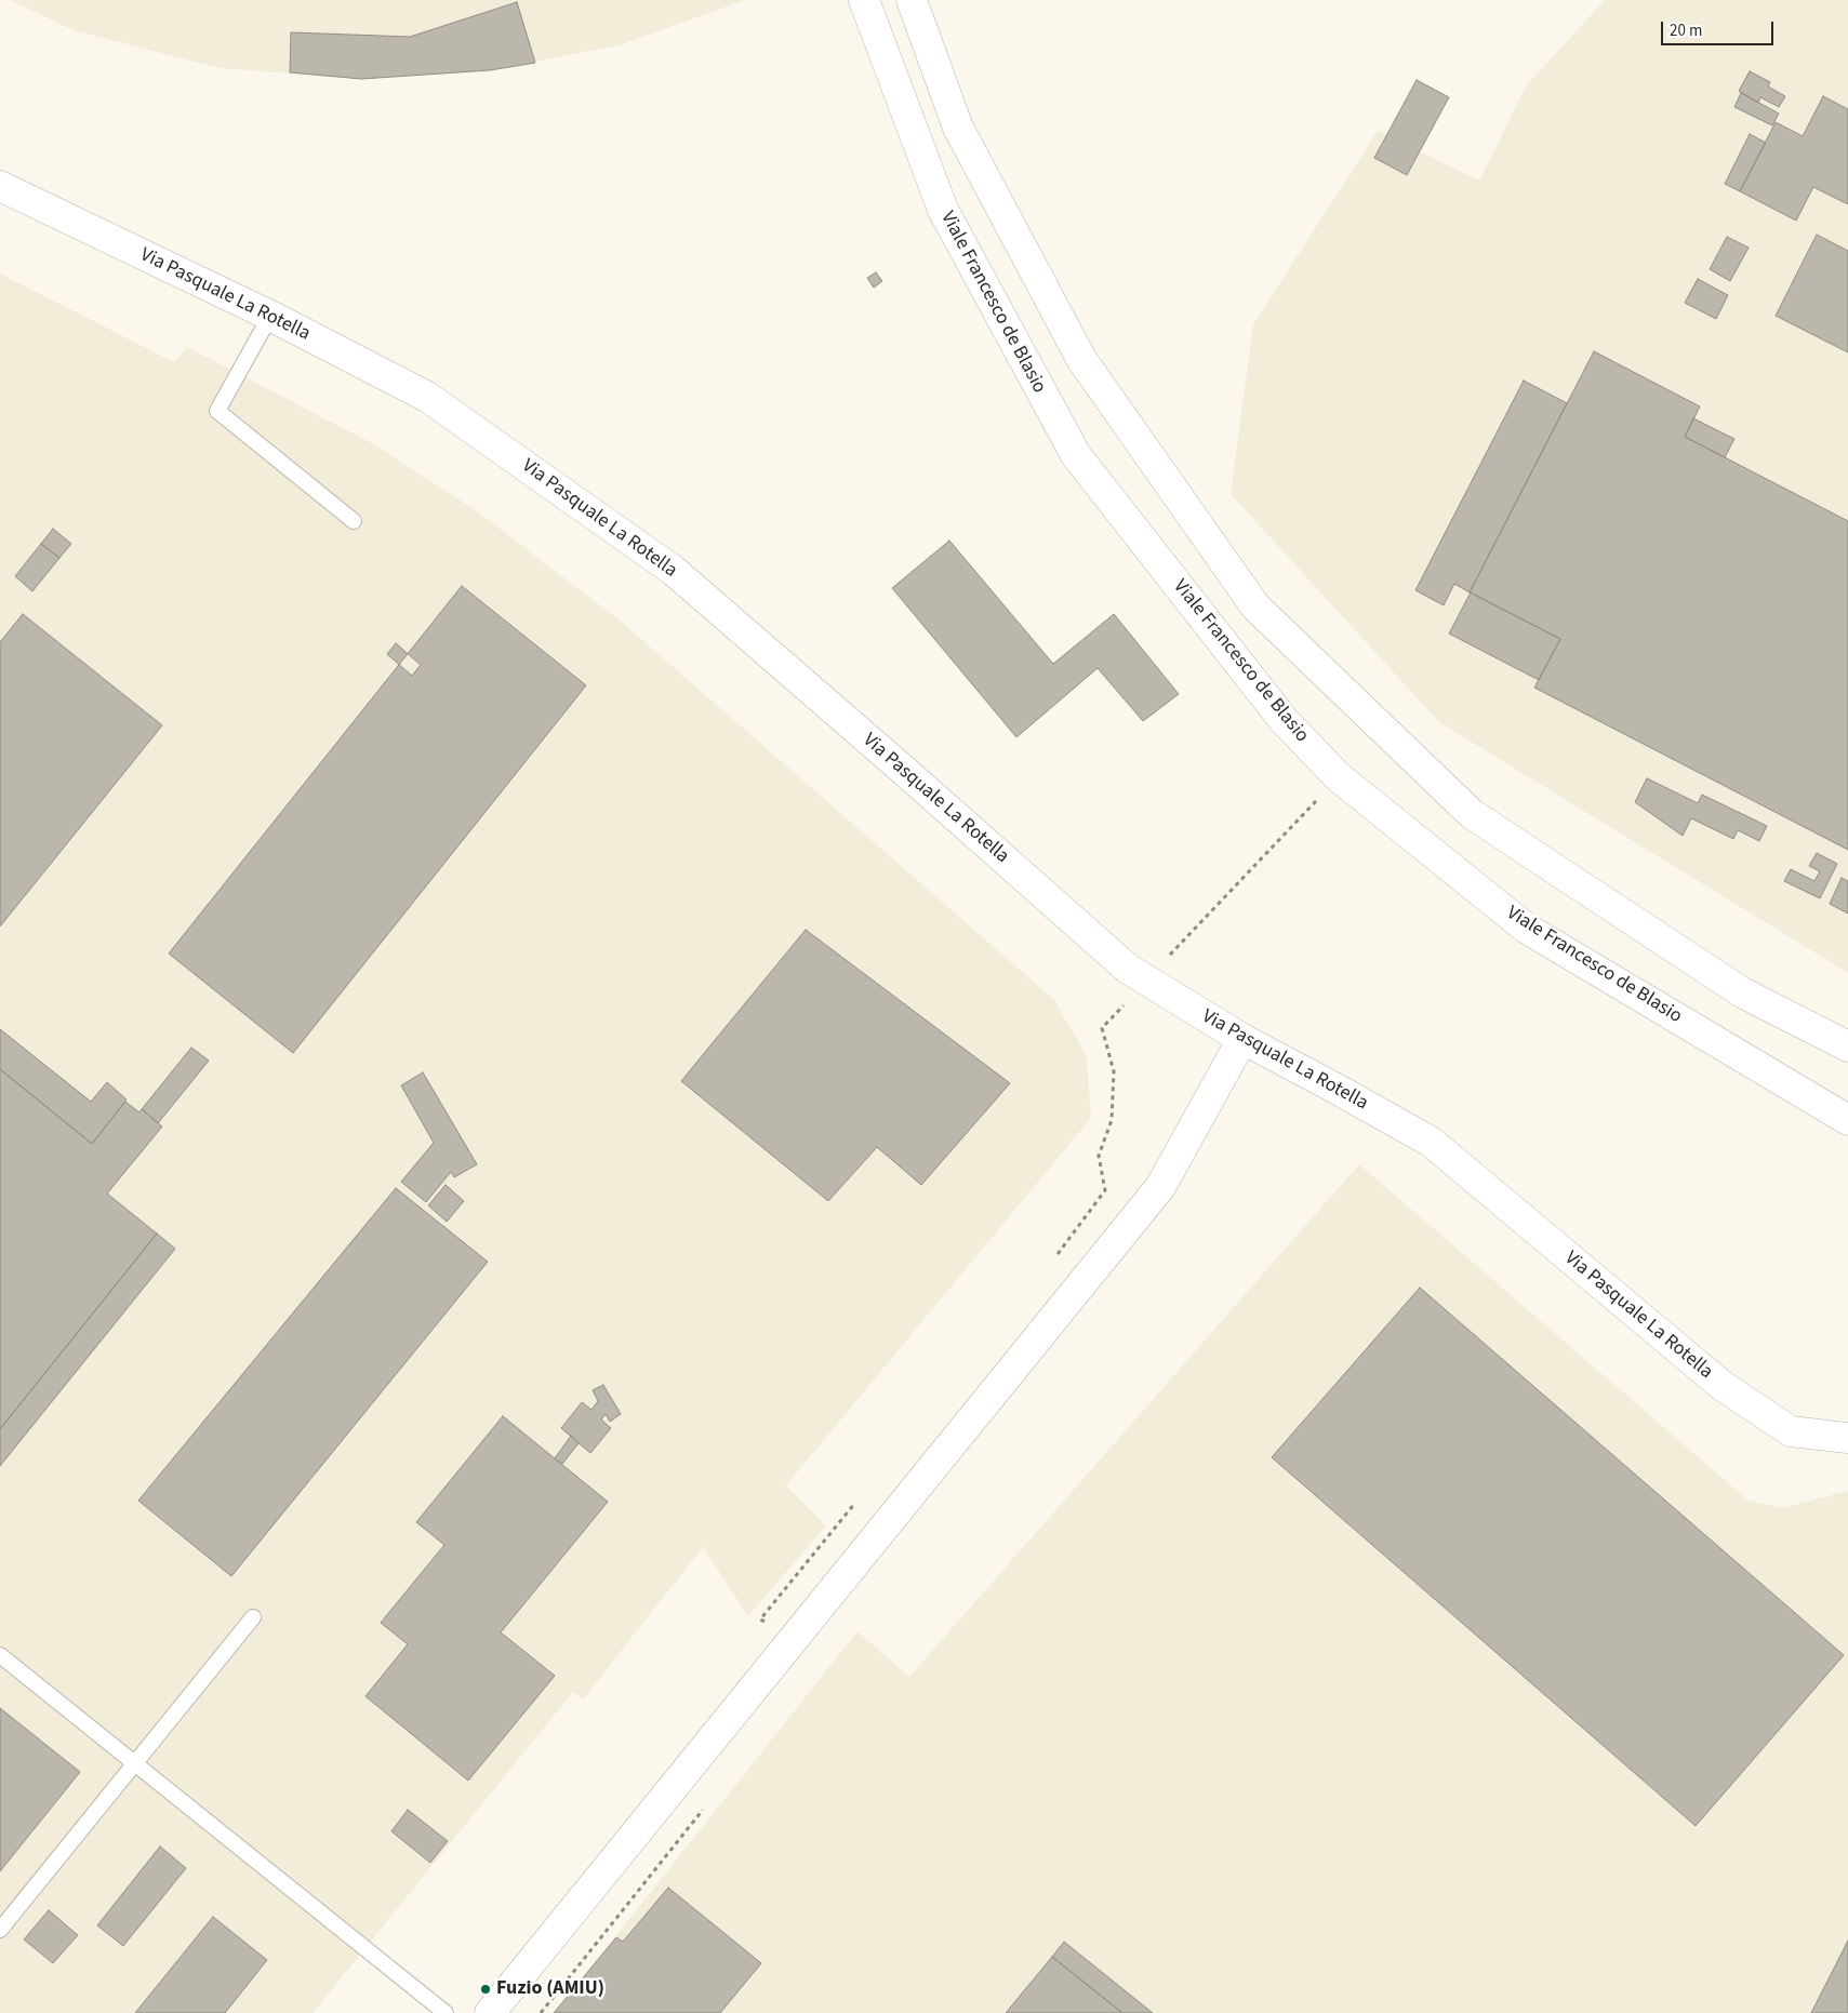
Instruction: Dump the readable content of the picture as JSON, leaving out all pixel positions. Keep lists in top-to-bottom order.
{
  "streets": {
    "street": ["Via Pasquale La Rotella", "Viale Francesco de Blasio"]
  },
  "places": ["Fuzio (AMIU)"],
  "scale_bar": "20 m"
}
